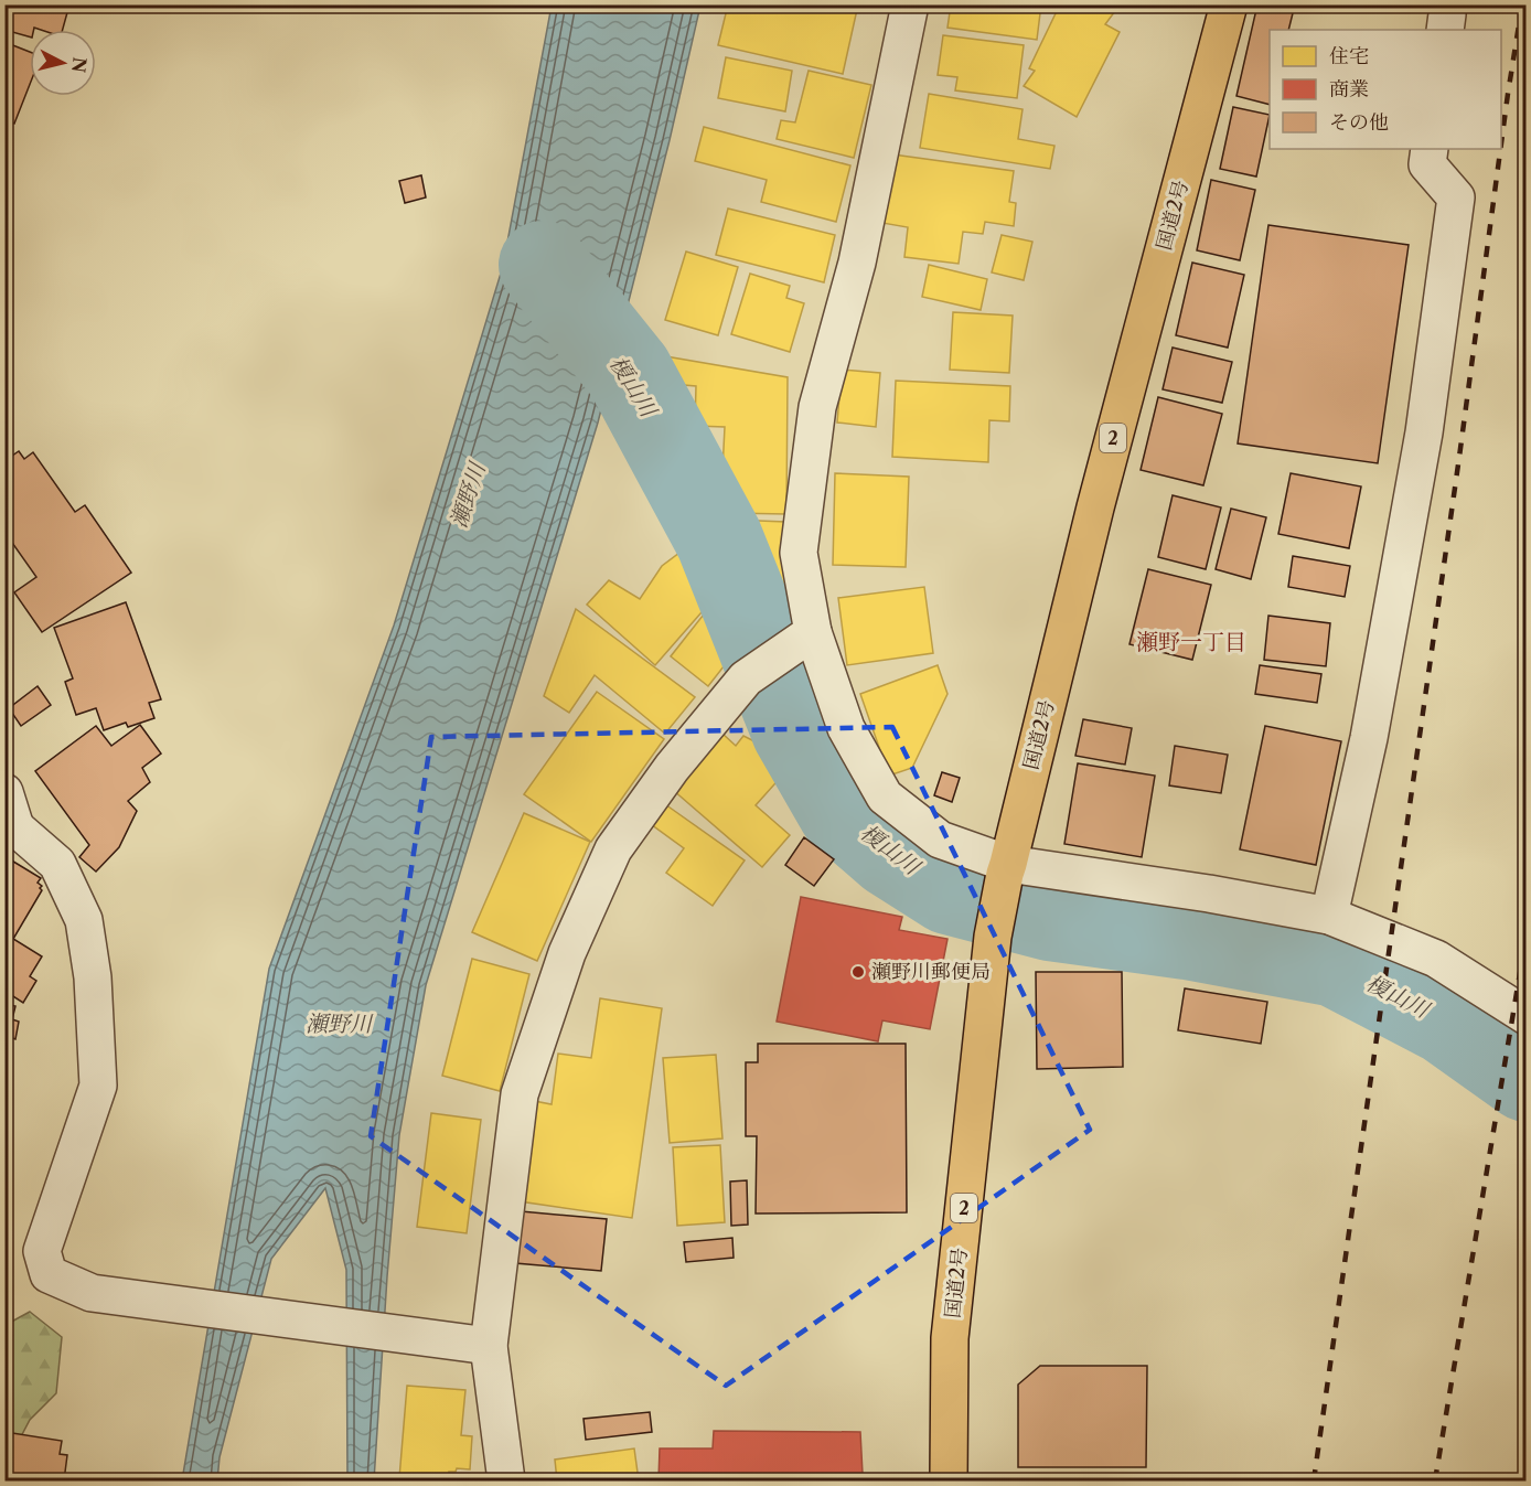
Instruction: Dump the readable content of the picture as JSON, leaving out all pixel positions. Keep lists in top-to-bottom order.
{
  "streets": {
    "highway": ["国道2号", "2"]
  },
  "districts": ["瀬野一丁目"],
  "water": ["榎山川", "瀬野川"],
  "places": ["瀬野川郵便局"],
  "legend": ["住宅", "商業", "その他"],
  "north": "right"
}
